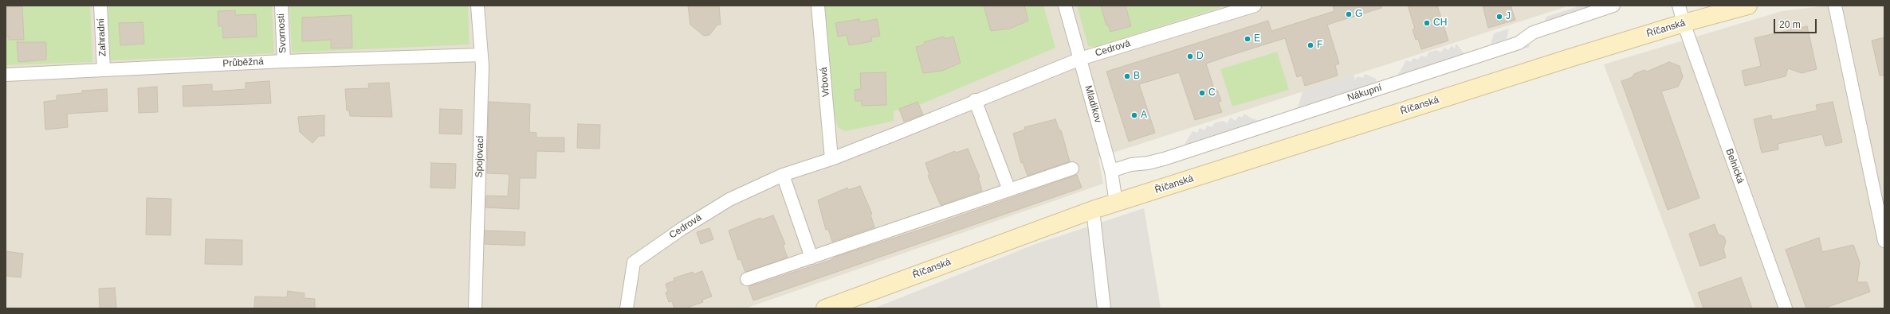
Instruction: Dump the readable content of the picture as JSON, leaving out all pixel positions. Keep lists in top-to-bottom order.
{
  "streets": {
    "main road": ["Říčanská"],
    "street": [
      "Svornosti",
      "Zahradní",
      "Cedrová",
      "Průběžná",
      "Vrbová",
      "Nákupní",
      "Mladíkov",
      "Spojovací",
      "Belnická"
    ]
  },
  "crossings": [
    ["Říčanská", "Mladíkov"],
    ["Říčanská", "Belnická"],
    ["Svornosti", "Průběžná"],
    ["Zahradní", "Průběžná"],
    ["Cedrová", "Vrbová"],
    ["Cedrová", "Mladíkov"],
    ["Průběžná", "Spojovací"],
    ["Nákupní", "Mladíkov"]
  ],
  "places": [
    "G",
    "J",
    "CH",
    "E",
    "F",
    "D",
    "B",
    "C",
    "A"
  ],
  "scale_bar": "20 m"
}
